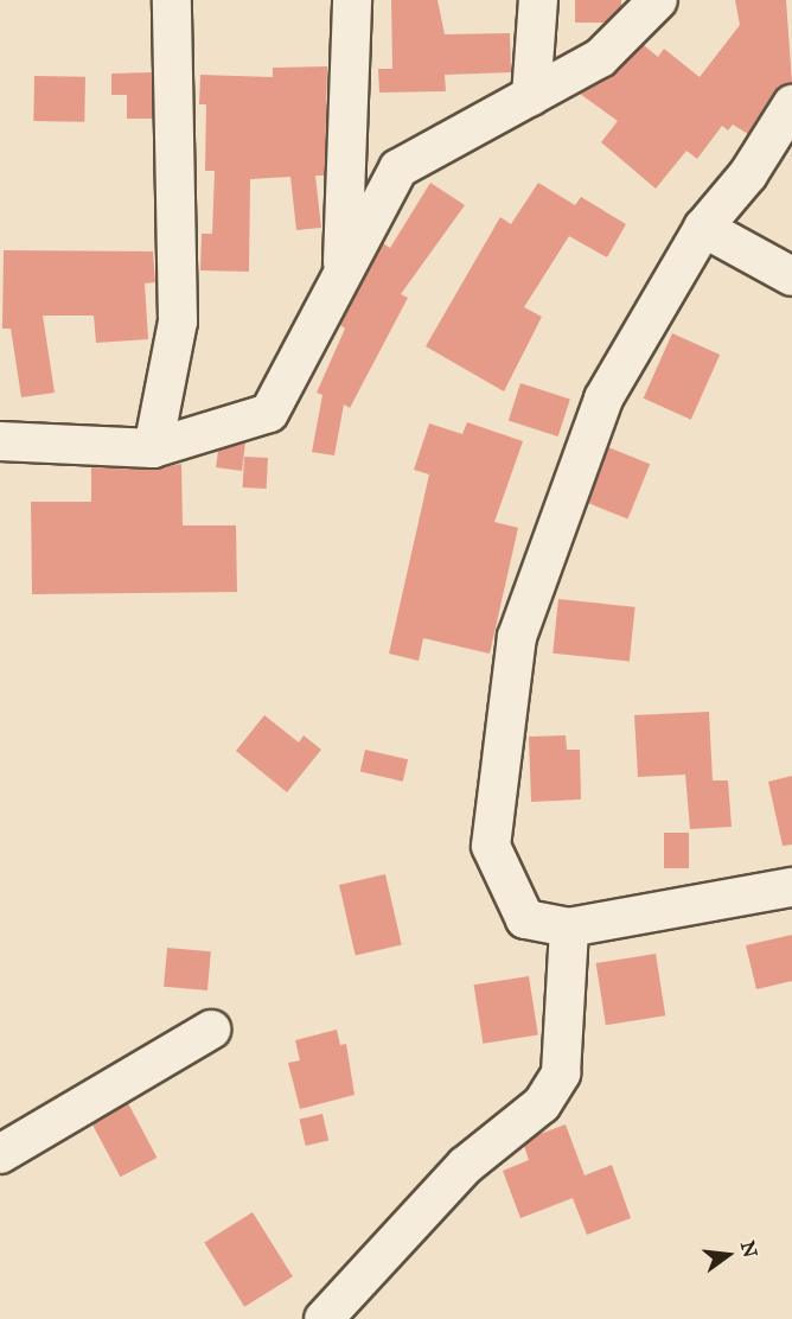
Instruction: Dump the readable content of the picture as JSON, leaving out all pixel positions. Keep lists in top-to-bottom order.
{
  "north": "right"
}
